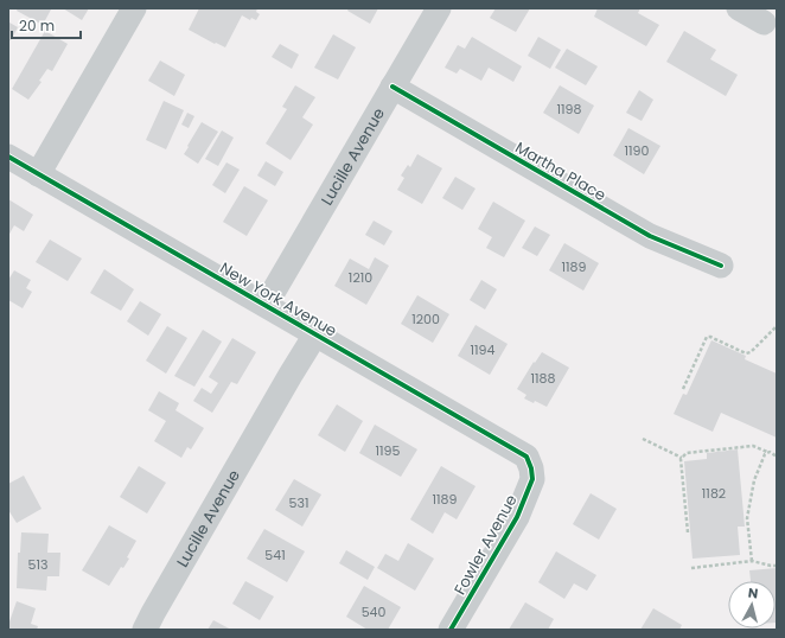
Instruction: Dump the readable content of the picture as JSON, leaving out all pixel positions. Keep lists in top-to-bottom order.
{
  "streets": {
    "street": [
      "Lucille Avenue",
      "Martha Place",
      "New York Avenue",
      "Fowler Avenue"
    ]
  },
  "crossings": [
    ["Lucille Avenue", "Martha Place"],
    ["Lucille Avenue", "New York Avenue"],
    ["New York Avenue", "Fowler Avenue"]
  ],
  "house_numbers": [
    "1198",
    "1190",
    "1189",
    "1210",
    "1200",
    "1194",
    "1188",
    "1195",
    "1182",
    "1189",
    "531",
    "541",
    "513",
    "540"
  ],
  "scale_bar": "20 m",
  "north": "top"
}
